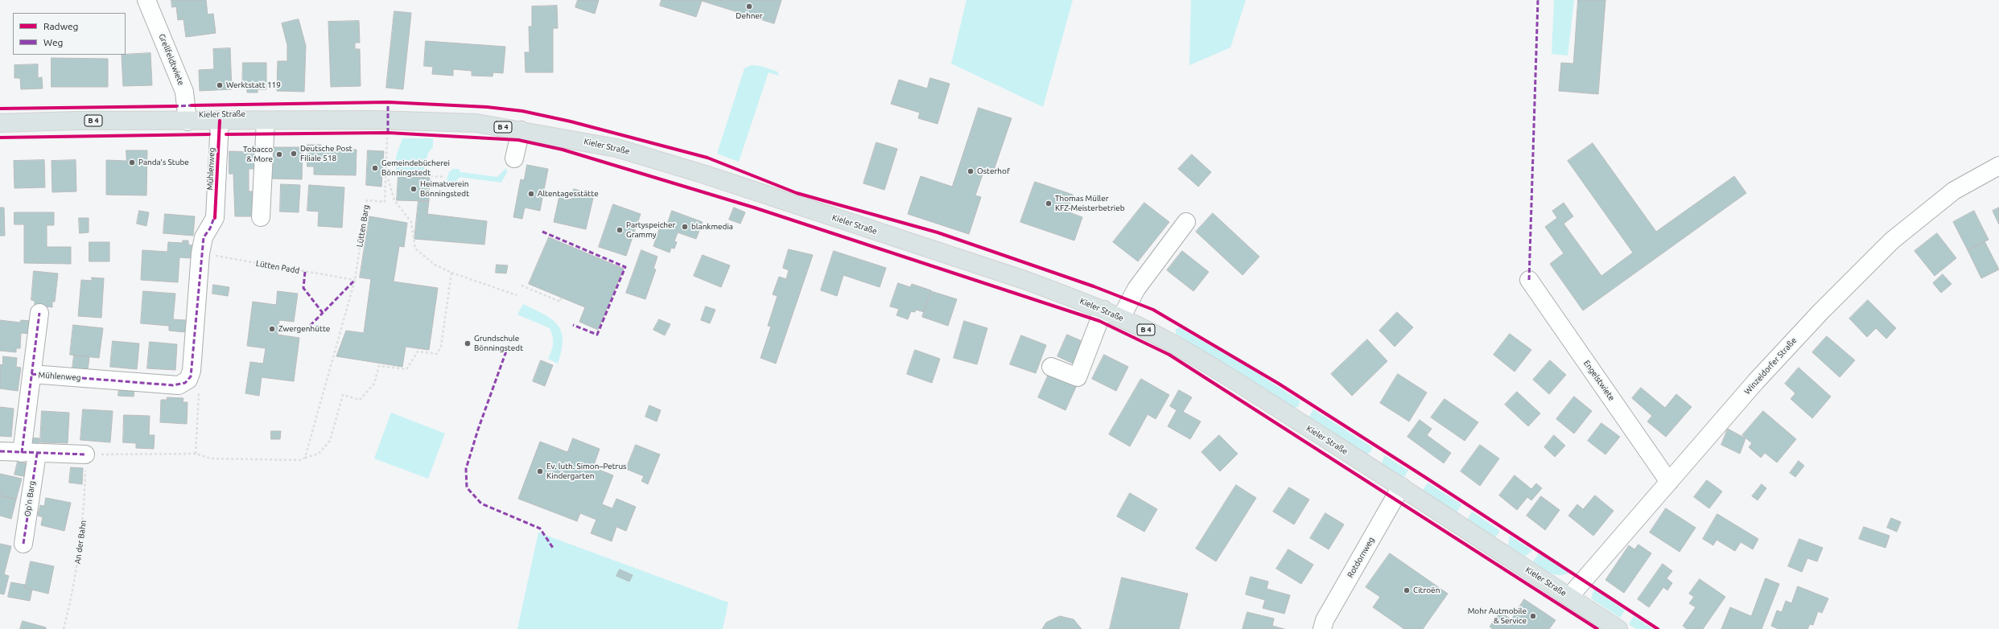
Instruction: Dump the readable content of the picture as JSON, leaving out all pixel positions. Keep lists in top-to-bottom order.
{
  "streets": {
    "main road": ["Kieler Straße", "B 4"],
    "street": [
      "Grellfeldtwiete",
      "Mühlenweg",
      "Winzeldorfer Straße",
      "Engelstwiete",
      "Op'n Barg",
      "Rotdornweg"
    ],
    "path": ["Lütten Barg", "Lütten Padd", "An der Bahn"]
  },
  "crossings": [
    ["Grellfeldtwiete", "Kieler Straße"],
    ["Kieler Straße", "Mühlenweg"],
    ["Kieler Straße", "Winzeldorfer Straße"],
    ["Kieler Straße", "Rotdornweg"],
    ["Mühlenweg", "Lütten Padd"],
    ["Mühlenweg", "Op'n Barg"],
    ["Lütten Barg", "Lütten Padd"],
    ["Winzeldorfer Straße", "Engelstwiete"]
  ],
  "places": [
    "Dehner",
    "Werktstatt 119",
    "Deutsche Post Filiale 518",
    "Tobacco & More",
    "Panda's Stube",
    "Gemeindebücherei Bönningstedt",
    "Osterhof",
    "Heimatverein Bönningstedt",
    "Altentagesstätte",
    "Thomas Müller KFZ-Meisterbetrieb",
    "blankmedia",
    "Partyspeicher Grammy",
    "Zwergenhütte",
    "Grundschule Bönningstedt",
    "Ev. luth. Simon–Petrus Kindergarten",
    "Citroën",
    "Mohr Autmobile & Service"
  ],
  "legend": ["Radweg", "Weg"]
}
